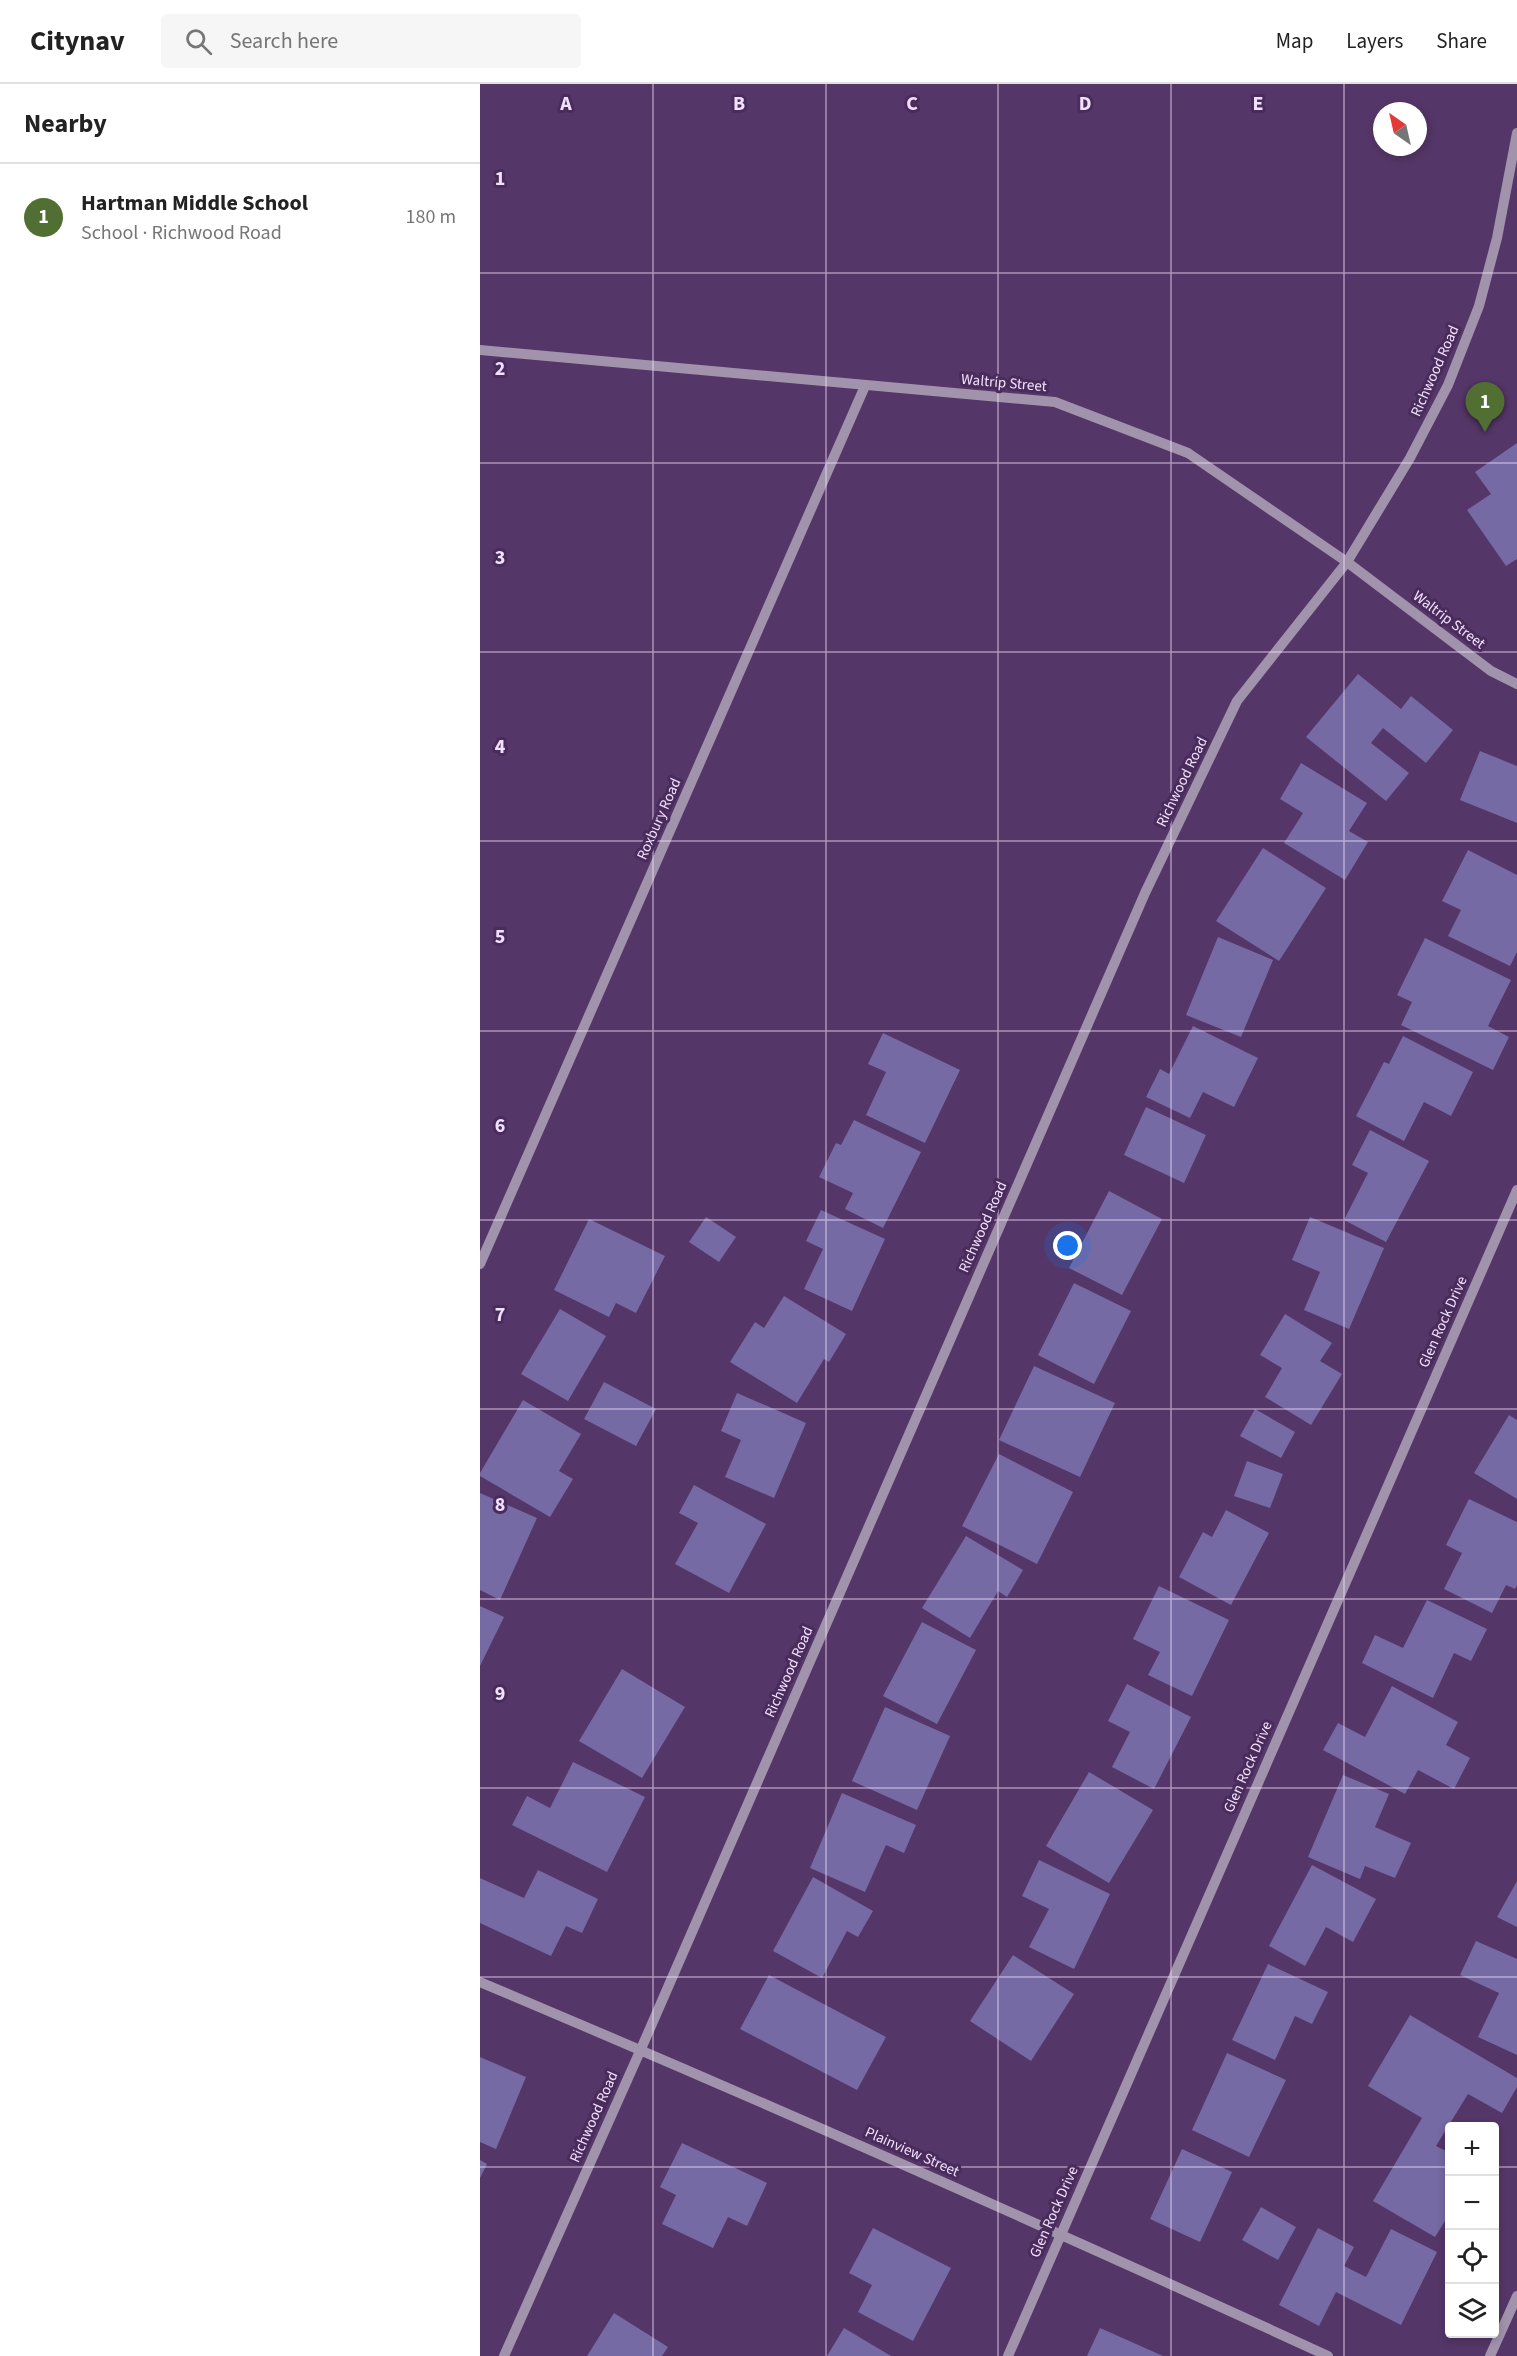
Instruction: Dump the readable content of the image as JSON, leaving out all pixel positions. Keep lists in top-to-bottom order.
{
  "streets": {
    "street": [
      "Richwood Road",
      "Waltrip Street",
      "Roxbury Road",
      "Glen Rock Drive",
      "Plainview Street"
    ]
  },
  "crossings": [
    ["Richwood Road", "Waltrip Street"],
    ["Richwood Road", "Plainview Street"],
    ["Waltrip Street", "Roxbury Road"],
    ["Glen Rock Drive", "Plainview Street"]
  ],
  "north": "top left",
  "page": {
    "header": "Citynav",
    "search": "Search here",
    "nav": ["Map", "Layers", "Share"],
    "heading": "Nearby",
    "list": [
      {
        "mark": "1",
        "name": "Hartman Middle School",
        "note": "School · Richwood Road",
        "value": "180 m"
      }
    ],
    "pins": "1",
    "map_buttons": ["+", "−"]
  },
  "grid": {
    "columns": [
      "A",
      "B",
      "C",
      "D",
      "E"
    ],
    "rows": [
      "1",
      "2",
      "3",
      "4",
      "5",
      "6",
      "7",
      "8",
      "9"
    ]
  }
}
